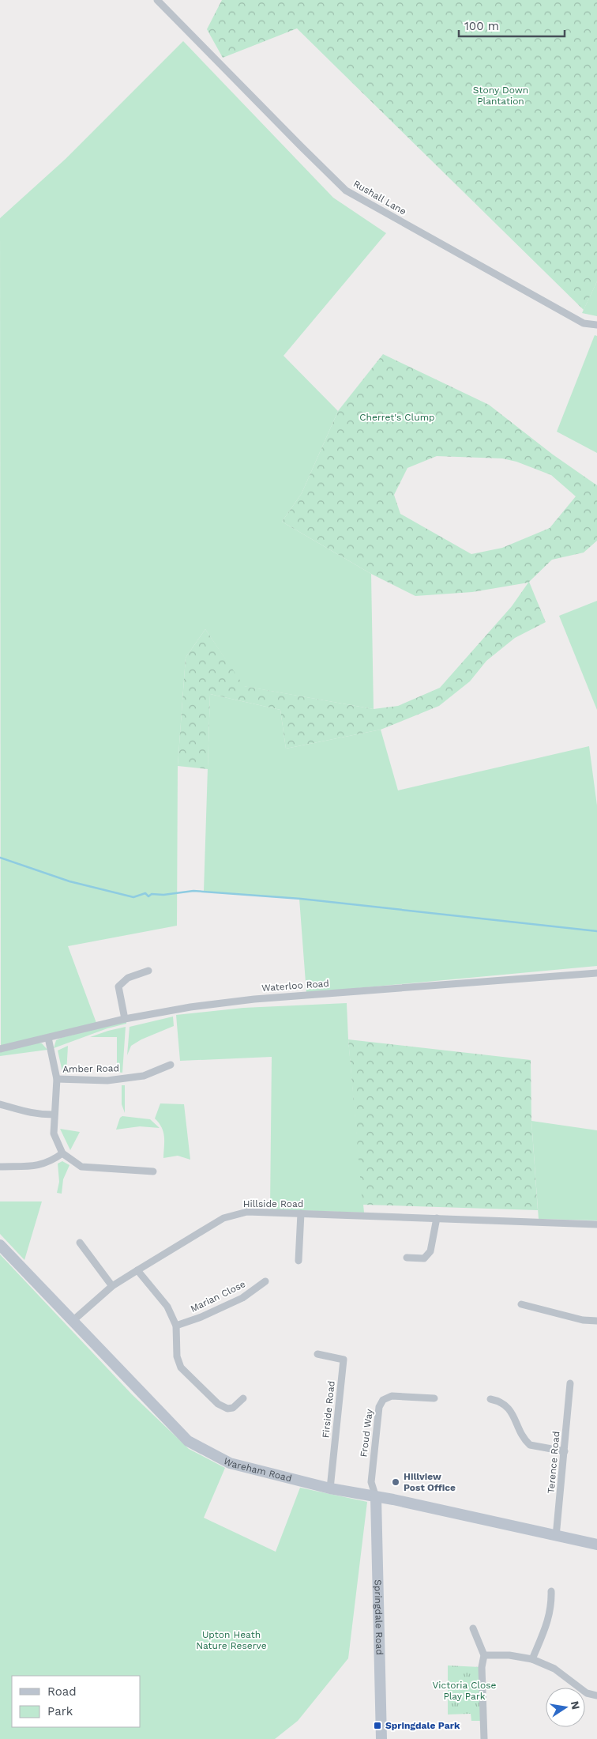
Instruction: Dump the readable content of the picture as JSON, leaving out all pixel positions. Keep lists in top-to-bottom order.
{
  "streets": {
    "street": [
      "Rushall Lane",
      "Waterloo Road",
      "Amber Road",
      "Hillside Road",
      "Marian Close",
      "Firside Road",
      "Froud Way",
      "Terence Road",
      "Wareham Road",
      "Springdale Road"
    ]
  },
  "crossings": [
    ["Hillside Road", "Wareham Road"],
    ["Firside Road", "Wareham Road"],
    ["Froud Way", "Wareham Road"],
    ["Froud Way", "Springdale Road"],
    ["Terence Road", "Wareham Road"],
    ["Wareham Road", "Springdale Road"]
  ],
  "parks": [
    "Stony Down Plantation",
    "Cherret's Clump",
    "Upton Heath Nature Reserve",
    "Victoria Close Play Park"
  ],
  "places": {
    "other": ["Hillview Post Office"],
    "transit": ["Springdale Park"]
  },
  "legend": ["Road", "Park"],
  "scale_bar": "100 m",
  "north": "right"
}
